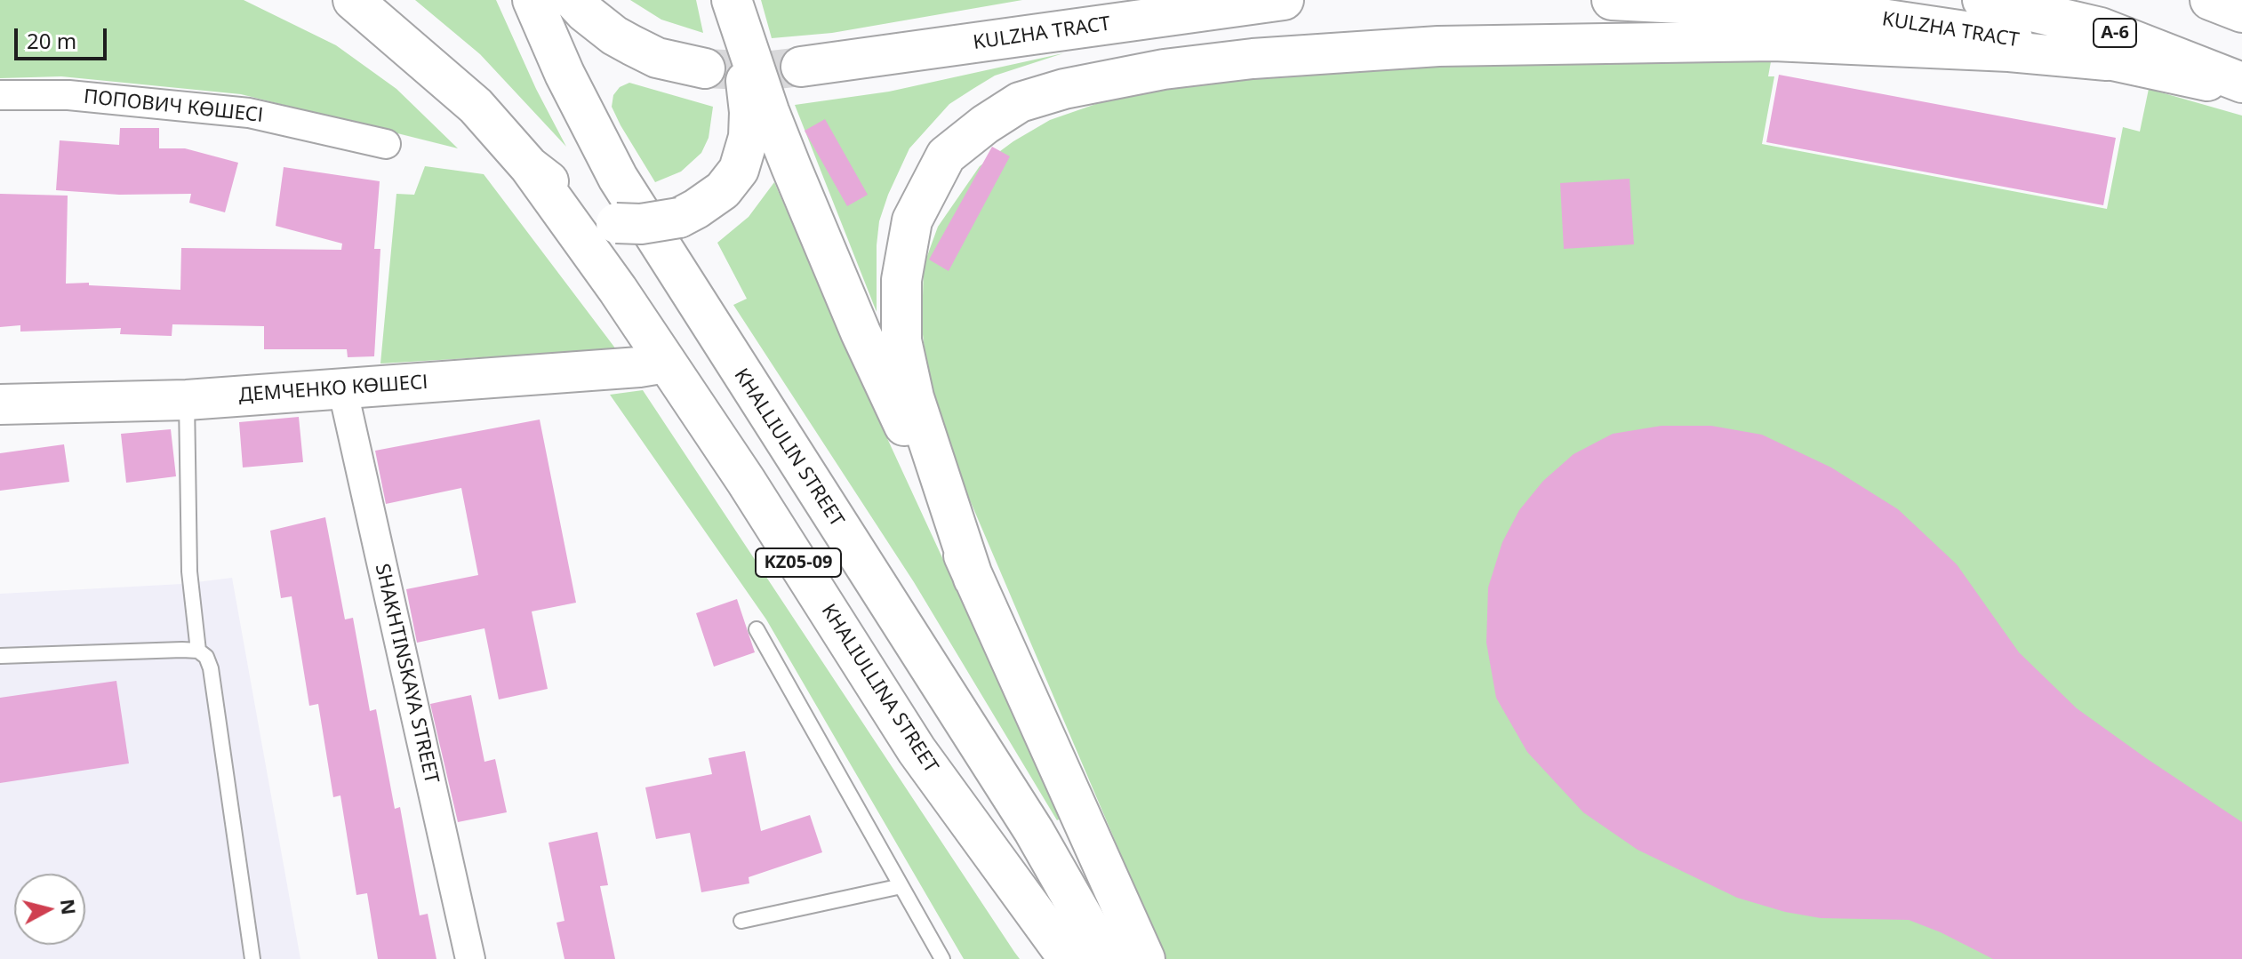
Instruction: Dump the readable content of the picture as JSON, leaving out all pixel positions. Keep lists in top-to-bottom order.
{
  "streets": {
    "main road": [
      "KULZHA TRACT",
      "A-6",
      "ДЕМЧЕНКО КӨШЕСІ",
      "KHALLIULIN STREET",
      "KZ05-09",
      "KHALIULLINA STREET"
    ],
    "street": ["ПОПОВИЧ КӨШЕСІ", "SHAKHTINSKAYA STREET"]
  },
  "crossings": [
    ["ДЕМЧЕНКО КӨШЕСІ", "SHAKHTINSKAYA STREET"],
    ["ДЕМЧЕНКО КӨШЕСІ", "KHALIULLINA STREET"]
  ],
  "scale_bar": "20 m",
  "north": "right"
}
